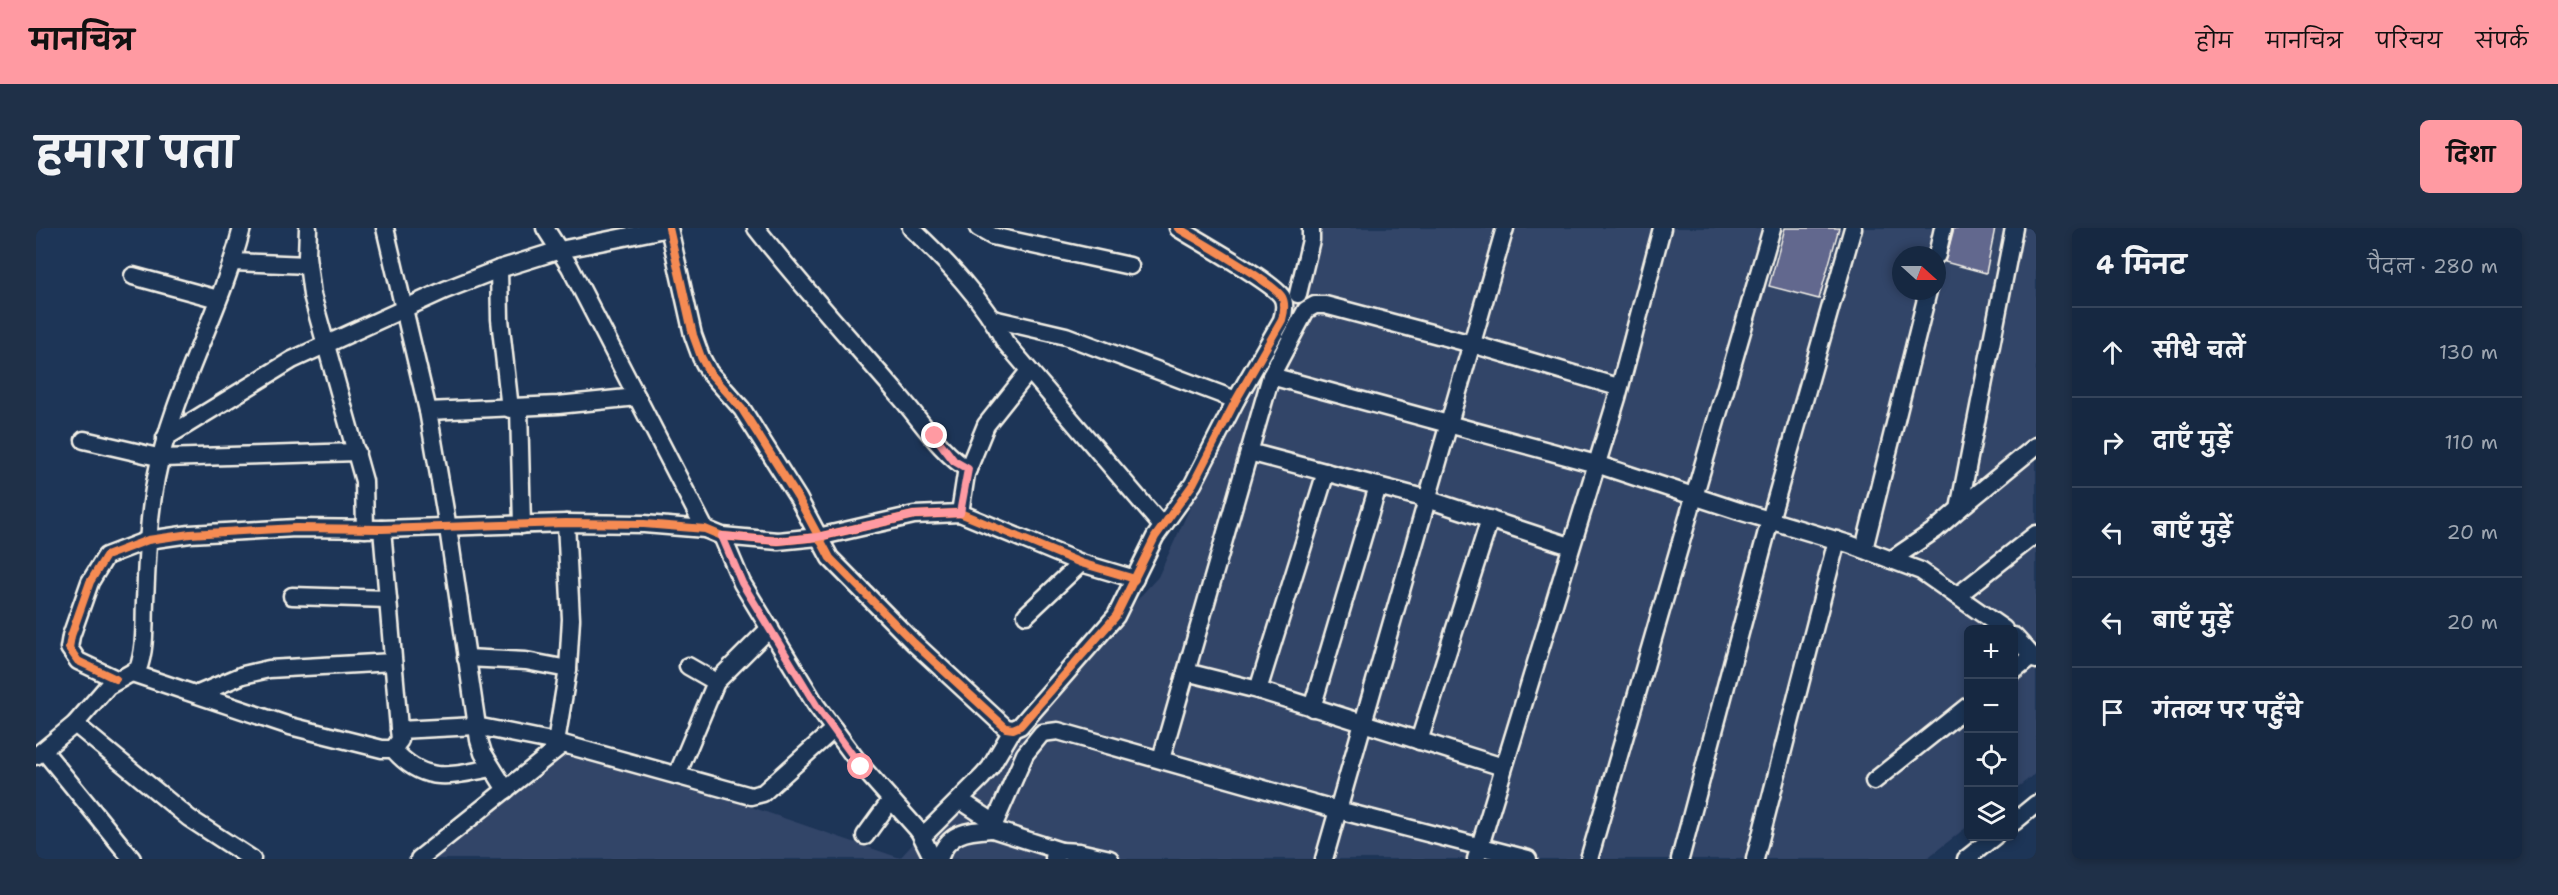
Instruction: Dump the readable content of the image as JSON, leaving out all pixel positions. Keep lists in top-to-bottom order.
{
  "north": "right",
  "page": {
    "header": "मानचित्र",
    "nav": [
      "होम",
      "मानचित्र",
      "परिचय",
      "संपर्क"
    ],
    "title": "हमारा पता",
    "buttons": "दिशा",
    "heading": ["4 मिनट", "पैदल · 280 m"],
    "list": [
      ["सीधे चलें", "130 m"],
      ["दाएँ मुड़ें", "110 m"],
      ["बाएँ मुड़ें", "20 m"],
      ["बाएँ मुड़ें", "20 m"],
      "गंतव्य पर पहुँचे"
    ],
    "map_buttons": ["+", "−"]
  }
}
